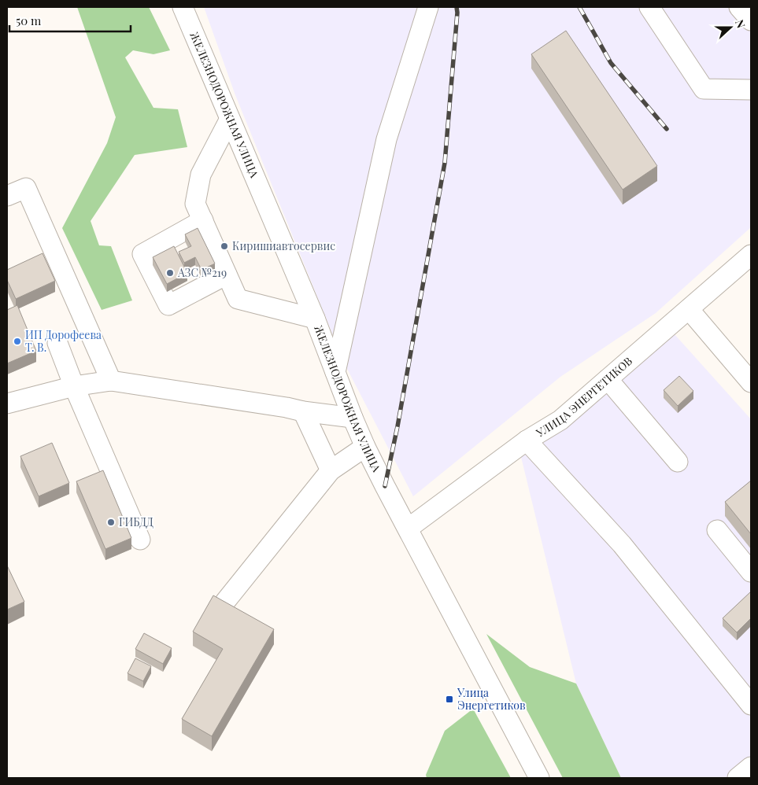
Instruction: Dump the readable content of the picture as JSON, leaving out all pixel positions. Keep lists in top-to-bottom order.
{
  "streets": {
    "street": ["ЖЕЛЕЗНОДОРОЖНАЯ УЛИЦА", "УЛИЦА ЭНЕРГЕТИКОВ"]
  },
  "crossings": [
    ["ЖЕЛЕЗНОДОРОЖНАЯ УЛИЦА", "УЛИЦА ЭНЕРГЕТИКОВ"]
  ],
  "places": {
    "other": [
      "Киришиавтосервис",
      "АЗС №219",
      "ИП Дорофеева Т. В.",
      "ГИБДД"
    ],
    "transit": ["Улица Энергетиков"]
  },
  "scale_bar": "50 m",
  "north": "right"
}
